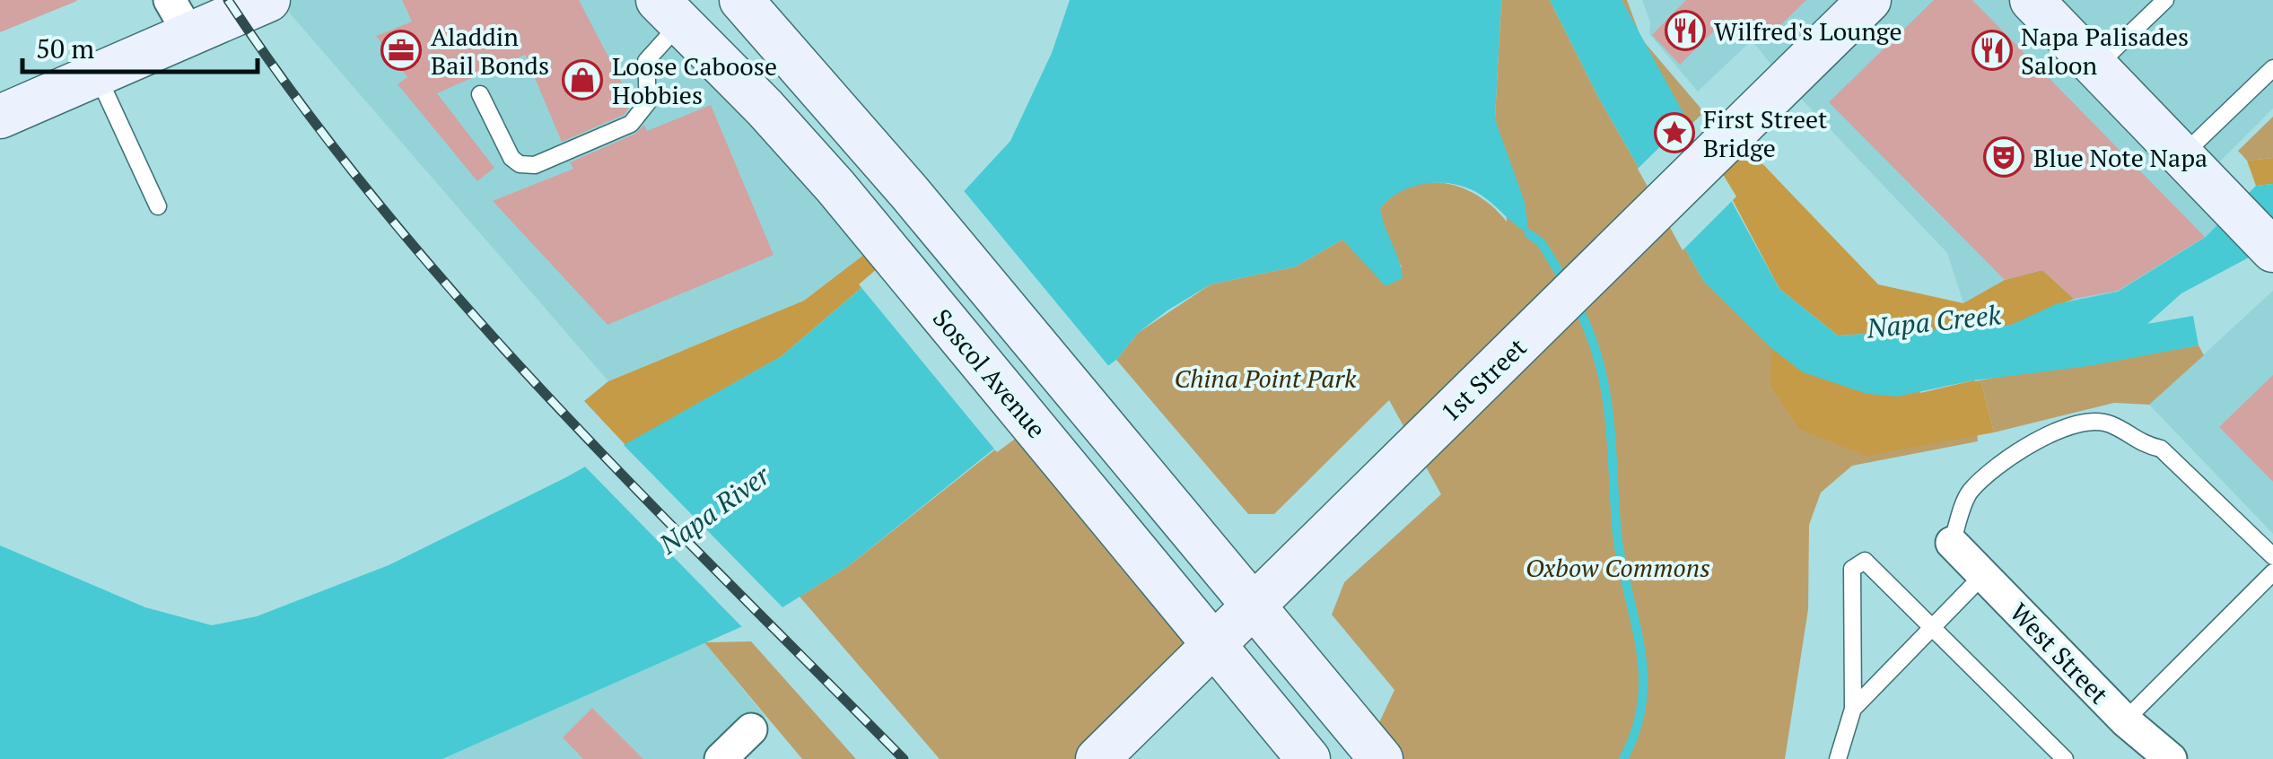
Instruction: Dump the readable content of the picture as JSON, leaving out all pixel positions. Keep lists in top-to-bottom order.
{
  "streets": {
    "main road": ["Soscol Avenue", "1st Street"],
    "street": ["West Street"]
  },
  "crossings": [
    ["Soscol Avenue", "1st Street"]
  ],
  "water": ["Napa Creek", "Napa River"],
  "parks": ["China Point Park", "Oxbow Commons"],
  "places": {
    "restaurant": ["Wilfred's Lounge", "Napa Palisades Saloon"],
    "office": ["Aladdin Bail Bonds"],
    "shop": ["Loose Caboose Hobbies"],
    "place": ["First Street Bridge"],
    "theatre": ["Blue Note Napa"]
  },
  "scale_bar": "50 m"
}
